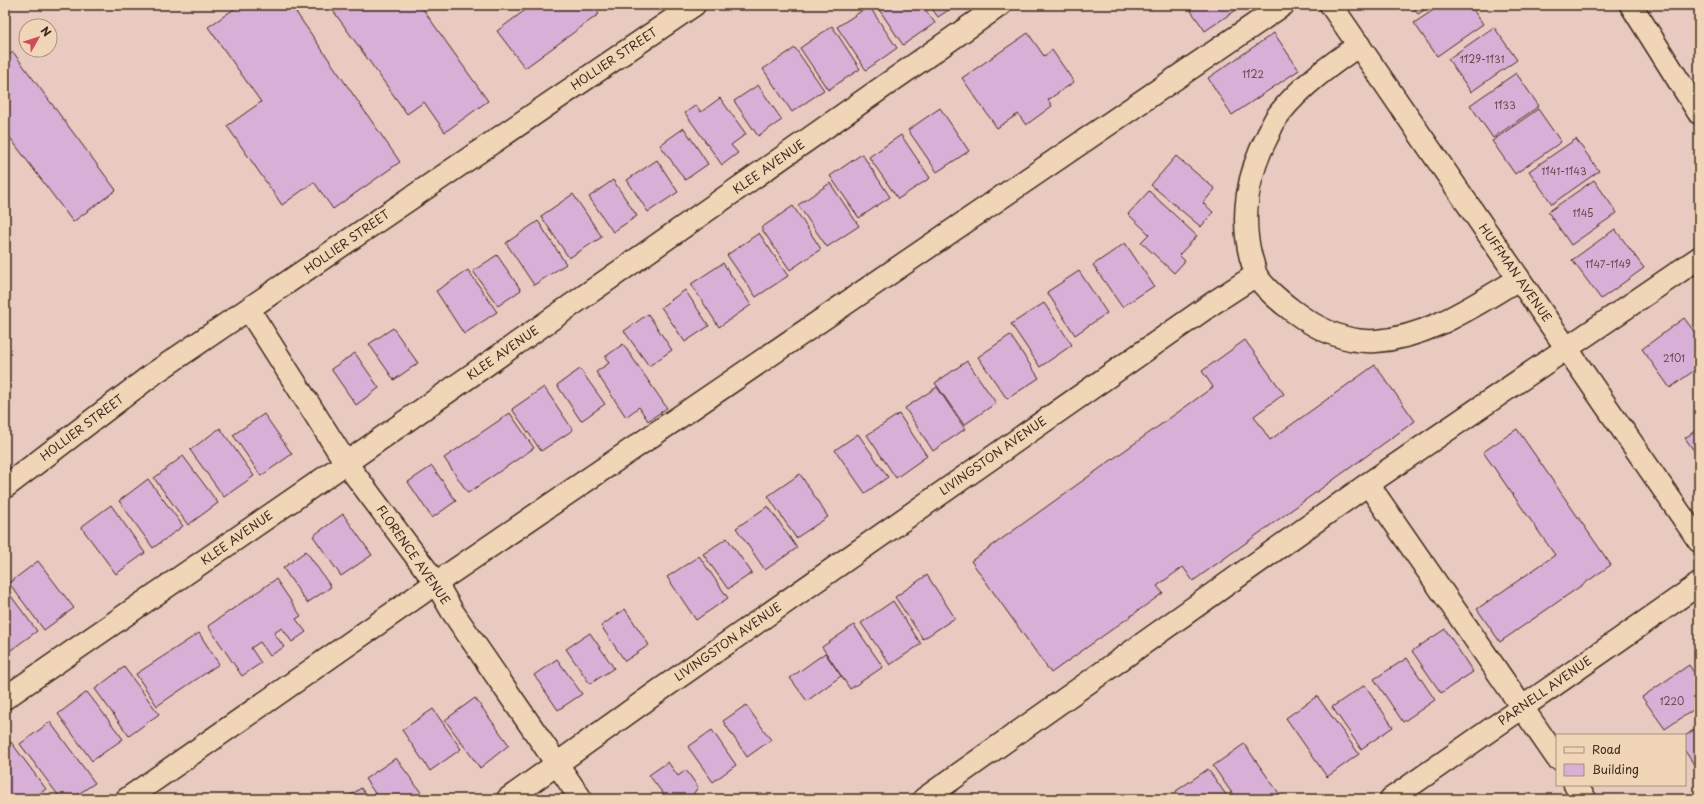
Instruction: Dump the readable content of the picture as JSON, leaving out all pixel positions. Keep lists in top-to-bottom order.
{
  "streets": {
    "street": [
      "HOLLIER STREET",
      "KLEE AVENUE",
      "HUFFMAN AVENUE",
      "LIVINGSTON AVENUE",
      "FLORENCE AVENUE",
      "PARNELL AVENUE"
    ]
  },
  "crossings": [
    ["HOLLIER STREET", "FLORENCE AVENUE"],
    ["KLEE AVENUE", "FLORENCE AVENUE"],
    ["LIVINGSTON AVENUE", "FLORENCE AVENUE"]
  ],
  "house_numbers": [
    "1129-1131",
    "1122",
    "1133",
    "1141-1143",
    "1145",
    "1147-1149",
    "2101",
    "1220"
  ],
  "legend": ["Road", "Building"],
  "north": "top right"
}
